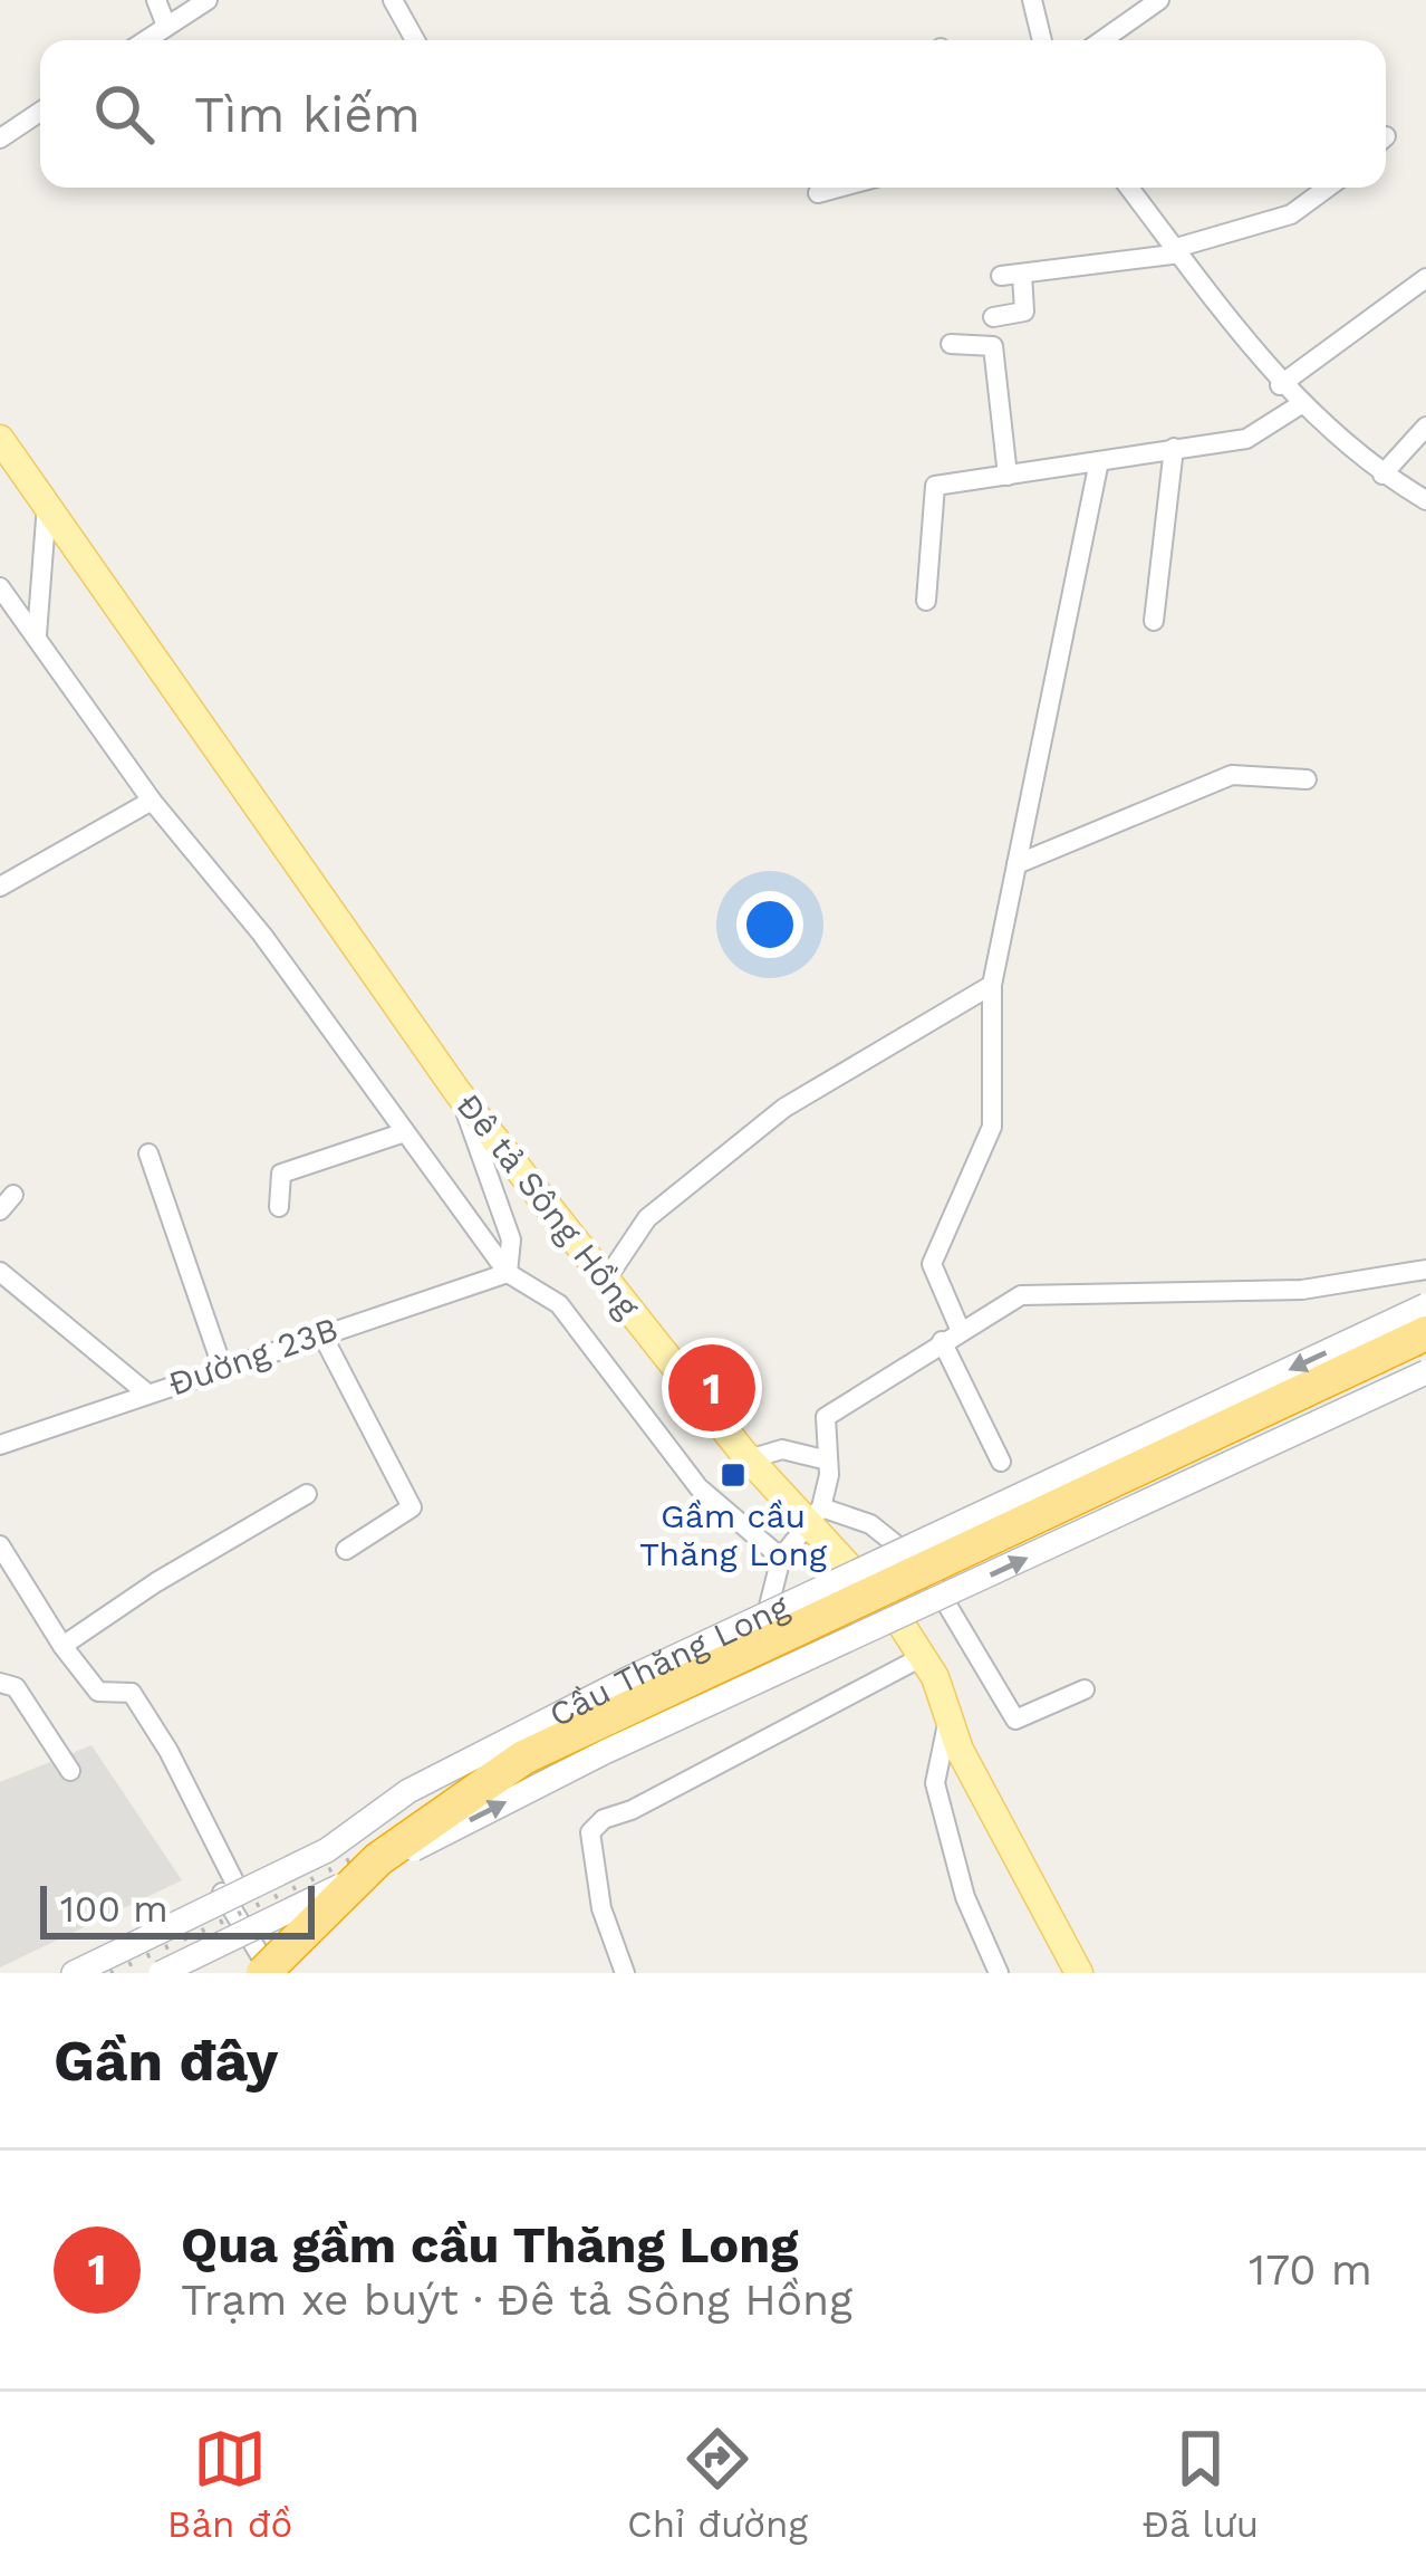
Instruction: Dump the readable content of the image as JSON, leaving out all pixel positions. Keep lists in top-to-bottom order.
{
  "streets": {
    "highway": ["Cầu Thăng Long"],
    "main road": ["Đê tả Sông Hồng"],
    "street": ["Đường 23B"]
  },
  "places": {
    "transit": ["Gầm cầu Thăng Long"]
  },
  "scale_bar": "100 m",
  "page": {
    "search": "Tìm kiếm",
    "pins": "1",
    "scale": "100 m",
    "heading": "Gần đây",
    "list": [
      {
        "mark": "1",
        "name": "Qua gầm cầu Thăng Long",
        "note": "Trạm xe buýt · Đê tả Sông Hồng",
        "value": "170 m"
      }
    ],
    "nav": ["Bản đồ", "Chỉ đường", "Đã lưu"]
  }
}
